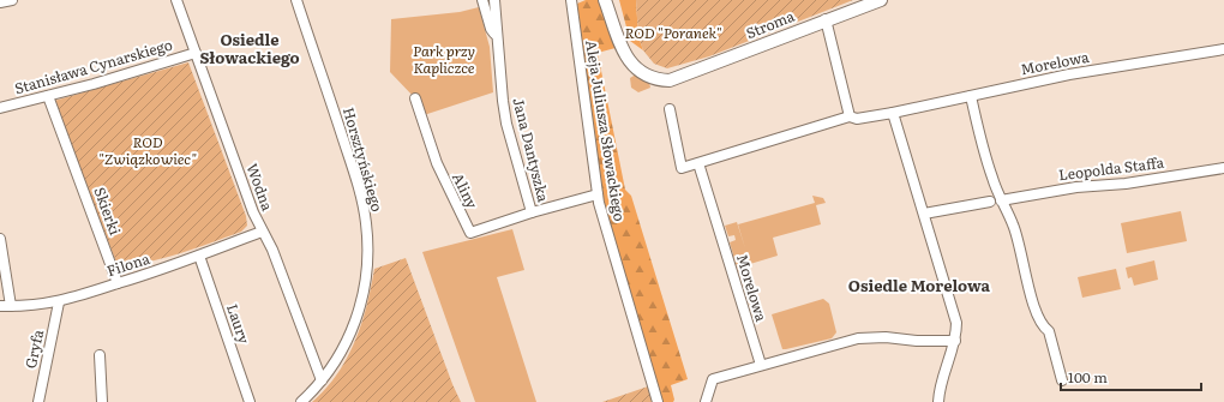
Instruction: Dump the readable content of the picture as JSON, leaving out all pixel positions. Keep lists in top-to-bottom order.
{
  "streets": {
    "street": [
      "Stroma",
      "Morelowa",
      "Stanisława Cynarskiego",
      "Aleja Juliusza Słowackiego",
      "Jana Dantyszka",
      "Horsztyńskiego",
      "Leopolda Staffa",
      "Wodna",
      "Aliny",
      "Skierki",
      "Filona",
      "Laury",
      "Gryfa"
    ]
  },
  "crossings": [
    ["Stanisława Cynarskiego", "Wodna"],
    ["Stanisława Cynarskiego", "Skierki"],
    ["Aleja Juliusza Słowackiego", "Jana Dantyszka"],
    ["Jana Dantyszka", "Aliny"],
    ["Horsztyńskiego", "Wodna"],
    ["Wodna", "Filona"],
    ["Skierki", "Filona"],
    ["Filona", "Laury"],
    ["Filona", "Gryfa"]
  ],
  "districts": ["Osiedle Słowackiego", "Osiedle Morelowa"],
  "parks": ["ROD \"Poranek\"", "Park przy Kapliczce", "ROD \"Związkowiec\""],
  "scale_bar": "100 m"
}
